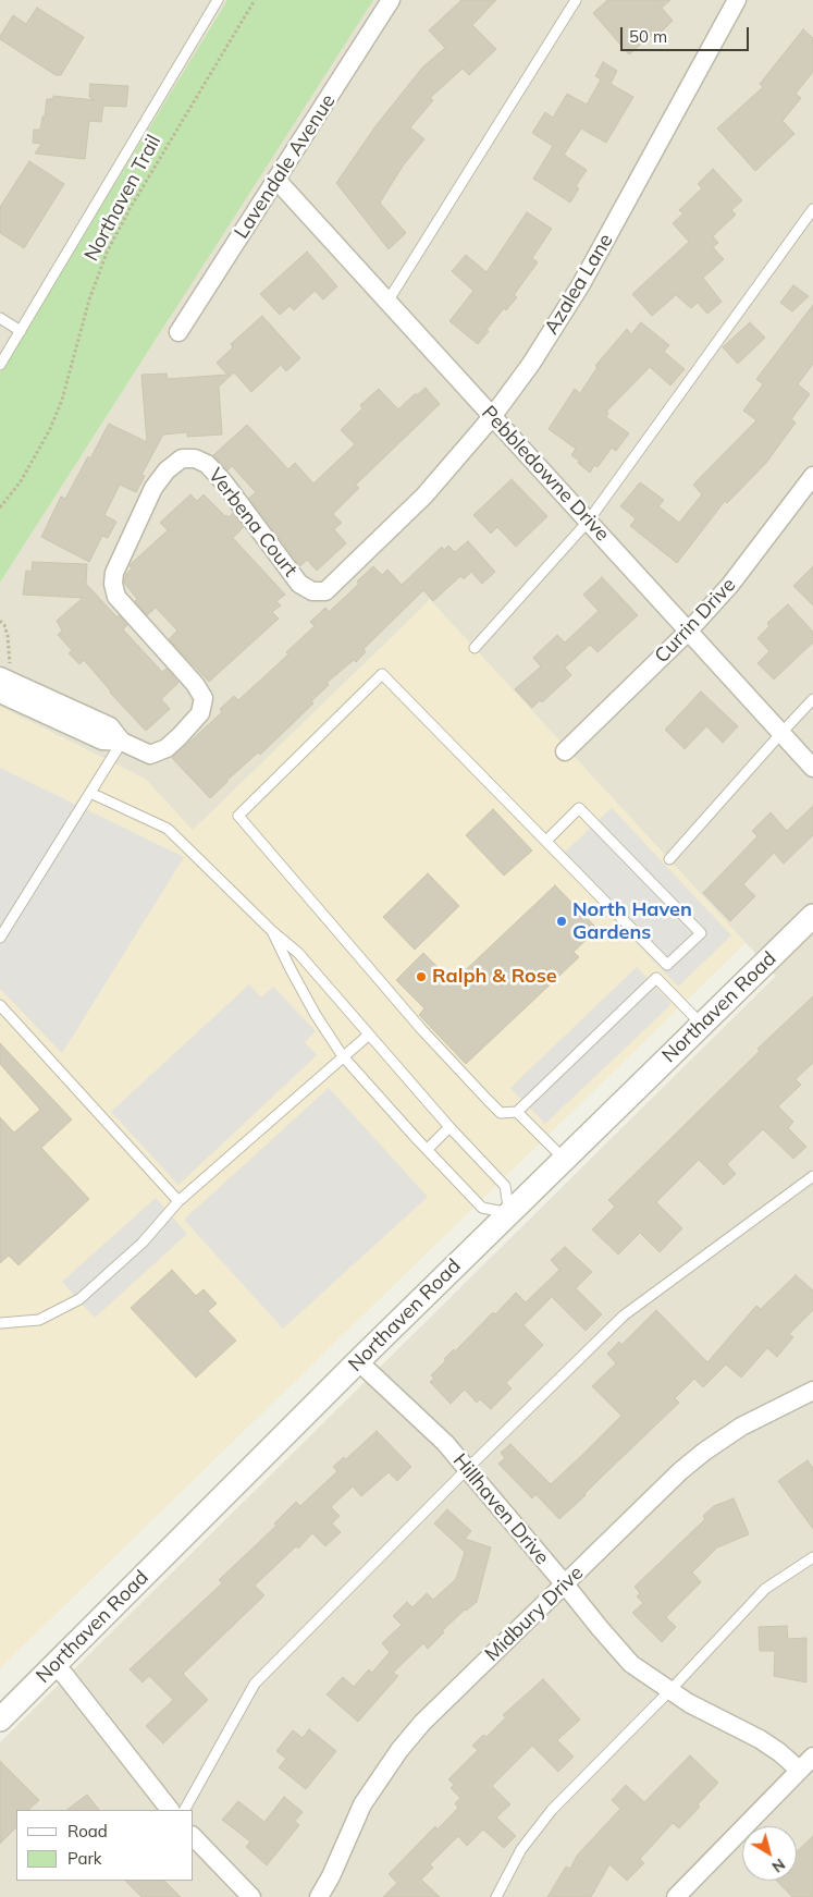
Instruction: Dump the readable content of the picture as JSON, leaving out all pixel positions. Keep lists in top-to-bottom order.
{
  "streets": {
    "street": [
      "Lavendale Avenue",
      "Azalea Lane",
      "Pebbledowne Drive",
      "Verbena Court",
      "Currin Drive",
      "Northaven Road",
      "Hillhaven Drive",
      "Midbury Drive"
    ],
    "path": ["Northaven Trail"]
  },
  "crossings": [
    ["Lavendale Avenue", "Pebbledowne Drive"],
    ["Azalea Lane", "Pebbledowne Drive"],
    ["Azalea Lane", "Verbena Court"],
    ["Pebbledowne Drive", "Currin Drive"],
    ["Northaven Road", "Hillhaven Drive"],
    ["Hillhaven Drive", "Midbury Drive"]
  ],
  "places": ["North Haven Gardens", "Ralph & Rose"],
  "legend": ["Road", "Park"],
  "scale_bar": "50 m",
  "north": "bottom right"
}
